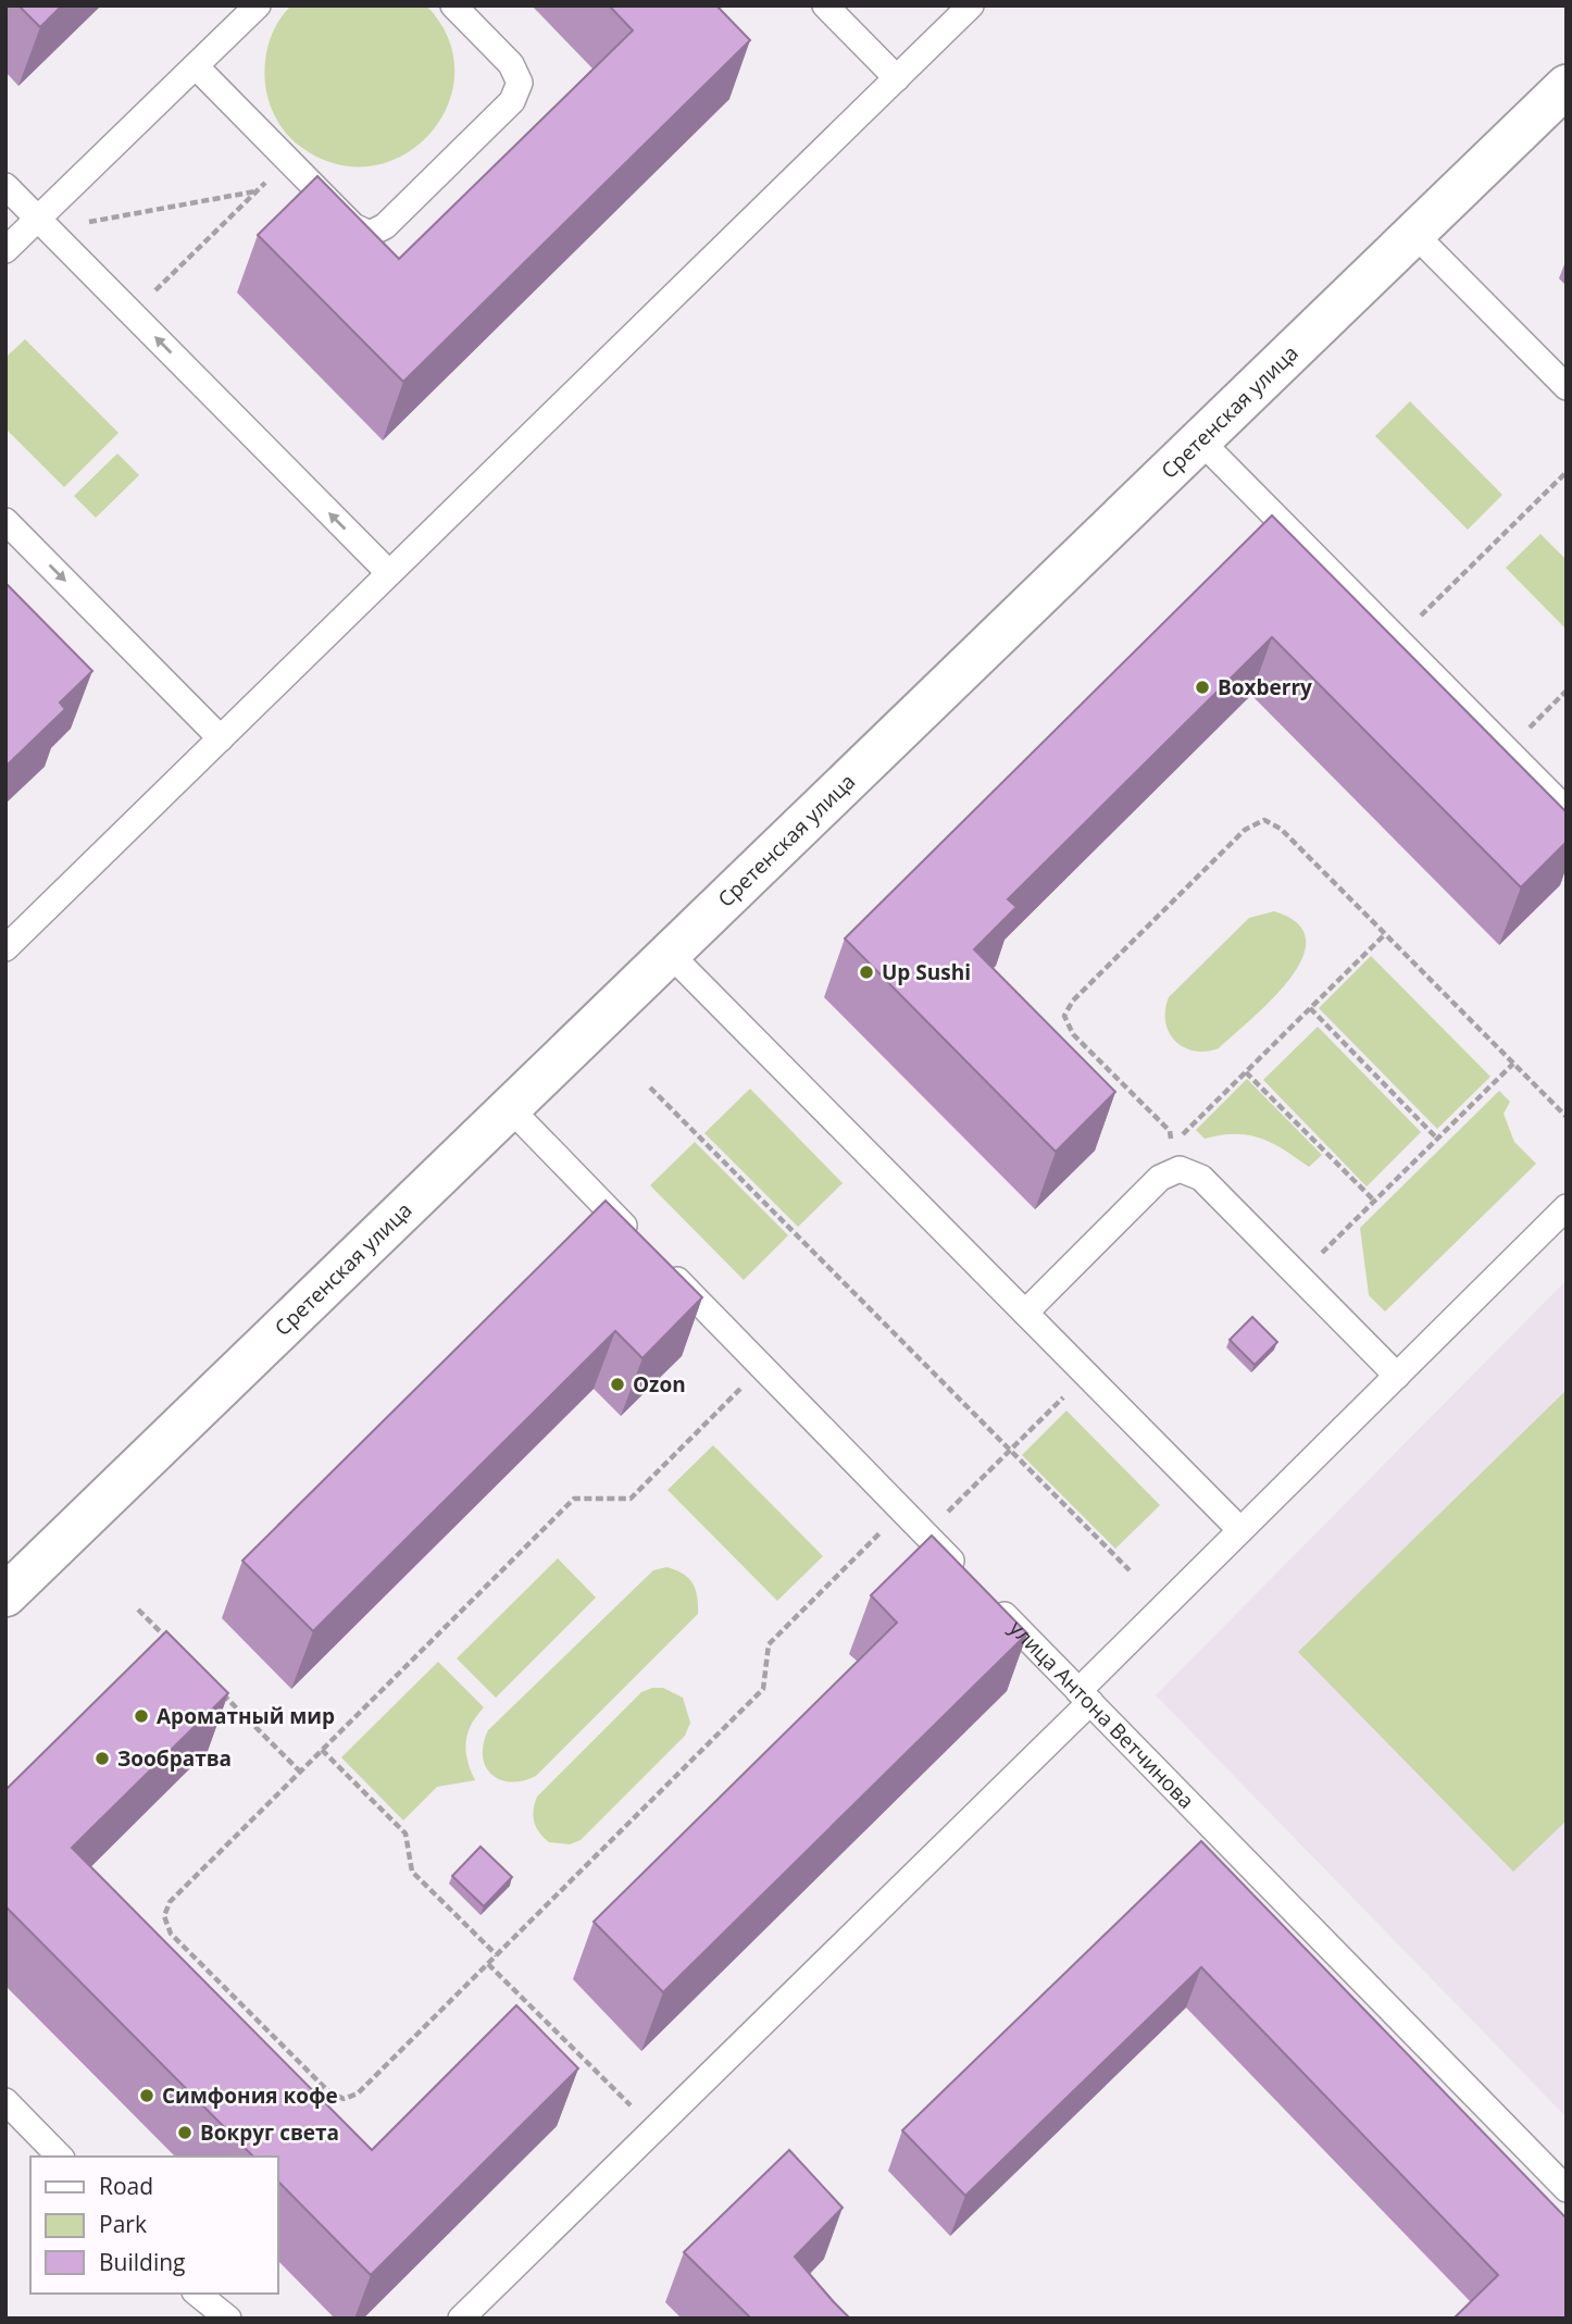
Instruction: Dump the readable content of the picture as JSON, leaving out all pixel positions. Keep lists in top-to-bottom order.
{
  "streets": {
    "street": ["Сретенская улица"],
    "lane": ["улица Антона Ветчинова"]
  },
  "places": [
    "Boxberry",
    "Up Sushi",
    "Ozon",
    "Ароматный мир",
    "Зообратва",
    "Симфония кофе",
    "Вокруг света"
  ],
  "legend": ["Road", "Park", "Building"]
}
